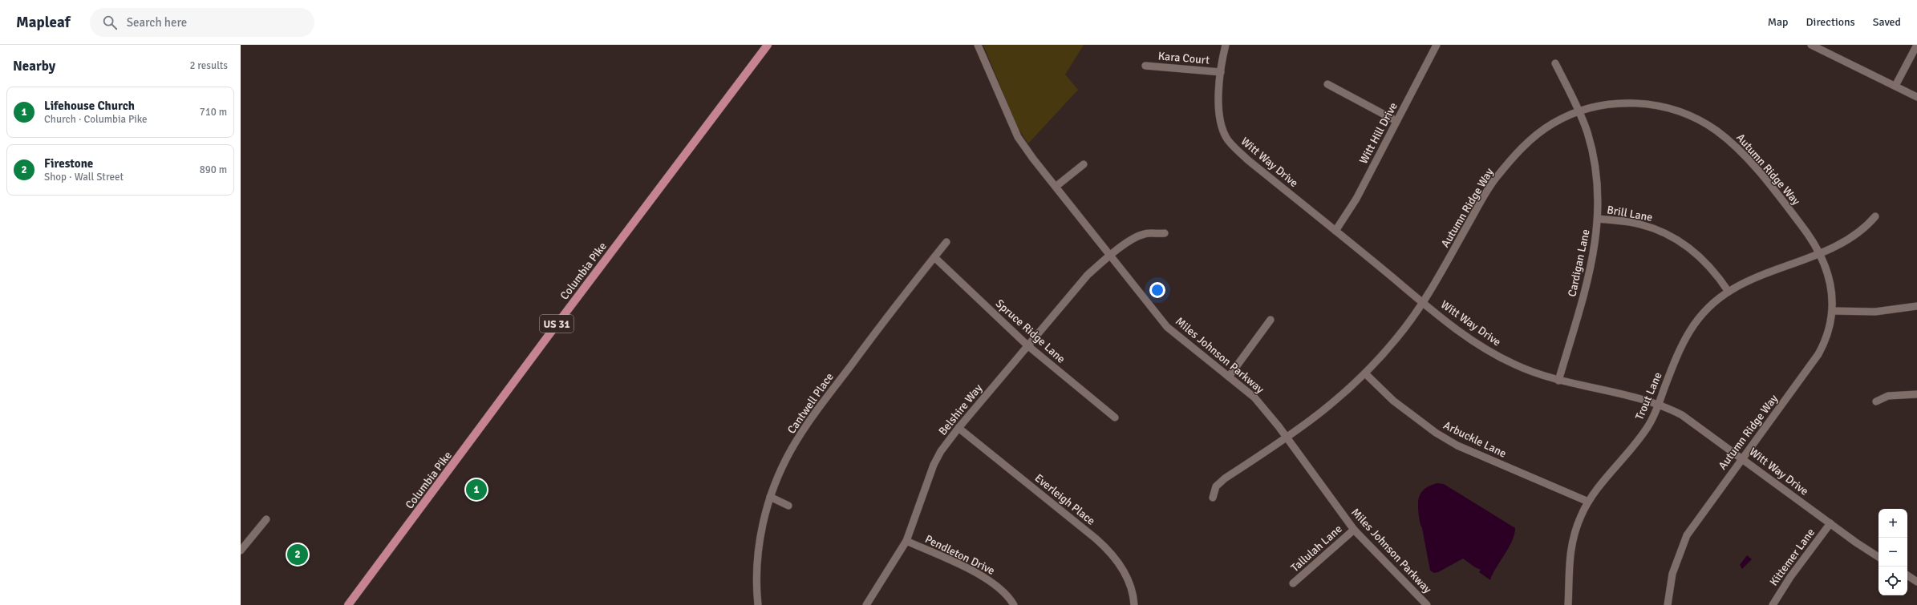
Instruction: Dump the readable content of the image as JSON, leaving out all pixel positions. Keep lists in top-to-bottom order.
{
  "streets": {
    "main road": ["Columbia Pike", "US 31"],
    "street": [
      "Kara Court",
      "Witt Hill Drive",
      "Witt Way Drive",
      "Autumn Ridge Way",
      "Brill Lane",
      "Cardigan Lane",
      "Spruce Ridge Lane",
      "Miles Johnson Parkway",
      "Trout Lane",
      "Cantwell Place",
      "Belshire Way",
      "Arbuckle Lane",
      "Everleigh Place",
      "Tallulah Lane",
      "Pendleton Drive",
      "Kittemer Lane"
    ]
  },
  "crossings": [
    ["Kara Court", "Witt Way Drive"],
    ["Witt Hill Drive", "Witt Way Drive"],
    ["Witt Way Drive", "Autumn Ridge Way"],
    ["Witt Way Drive", "Cardigan Lane"],
    ["Witt Way Drive", "Trout Lane"],
    ["Witt Way Drive", "Kittemer Lane"],
    ["Autumn Ridge Way", "Cardigan Lane"],
    ["Autumn Ridge Way", "Miles Johnson Parkway"],
    ["Autumn Ridge Way", "Trout Lane"],
    ["Autumn Ridge Way", "Arbuckle Lane"],
    ["Brill Lane", "Cardigan Lane"],
    ["Brill Lane", "Trout Lane"],
    ["Spruce Ridge Lane", "Cantwell Place"],
    ["Spruce Ridge Lane", "Belshire Way"],
    ["Miles Johnson Parkway", "Belshire Way"],
    ["Miles Johnson Parkway", "Tallulah Lane"],
    ["Trout Lane", "Arbuckle Lane"],
    ["Belshire Way", "Everleigh Place"],
    ["Belshire Way", "Pendleton Drive"]
  ],
  "page": {
    "header": "Mapleaf",
    "search": "Search here",
    "nav": ["Map", "Directions", "Saved"],
    "heading": ["Nearby", "2 results"],
    "list": [
      {
        "mark": "1",
        "name": "Lifehouse Church",
        "note": "Church · Columbia Pike",
        "value": "710 m"
      },
      {
        "mark": "2",
        "name": "Firestone",
        "note": "Shop · Wall Street",
        "value": "890 m"
      }
    ],
    "pins": ["1", "2"],
    "map_buttons": ["+", "−"]
  }
}
